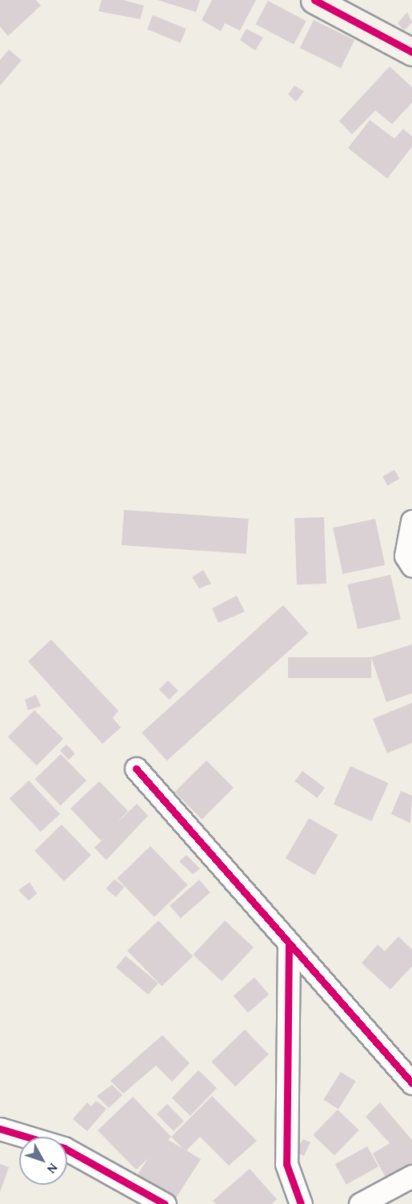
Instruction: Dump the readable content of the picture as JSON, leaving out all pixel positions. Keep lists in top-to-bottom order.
{
  "north": "bottom right"
}
